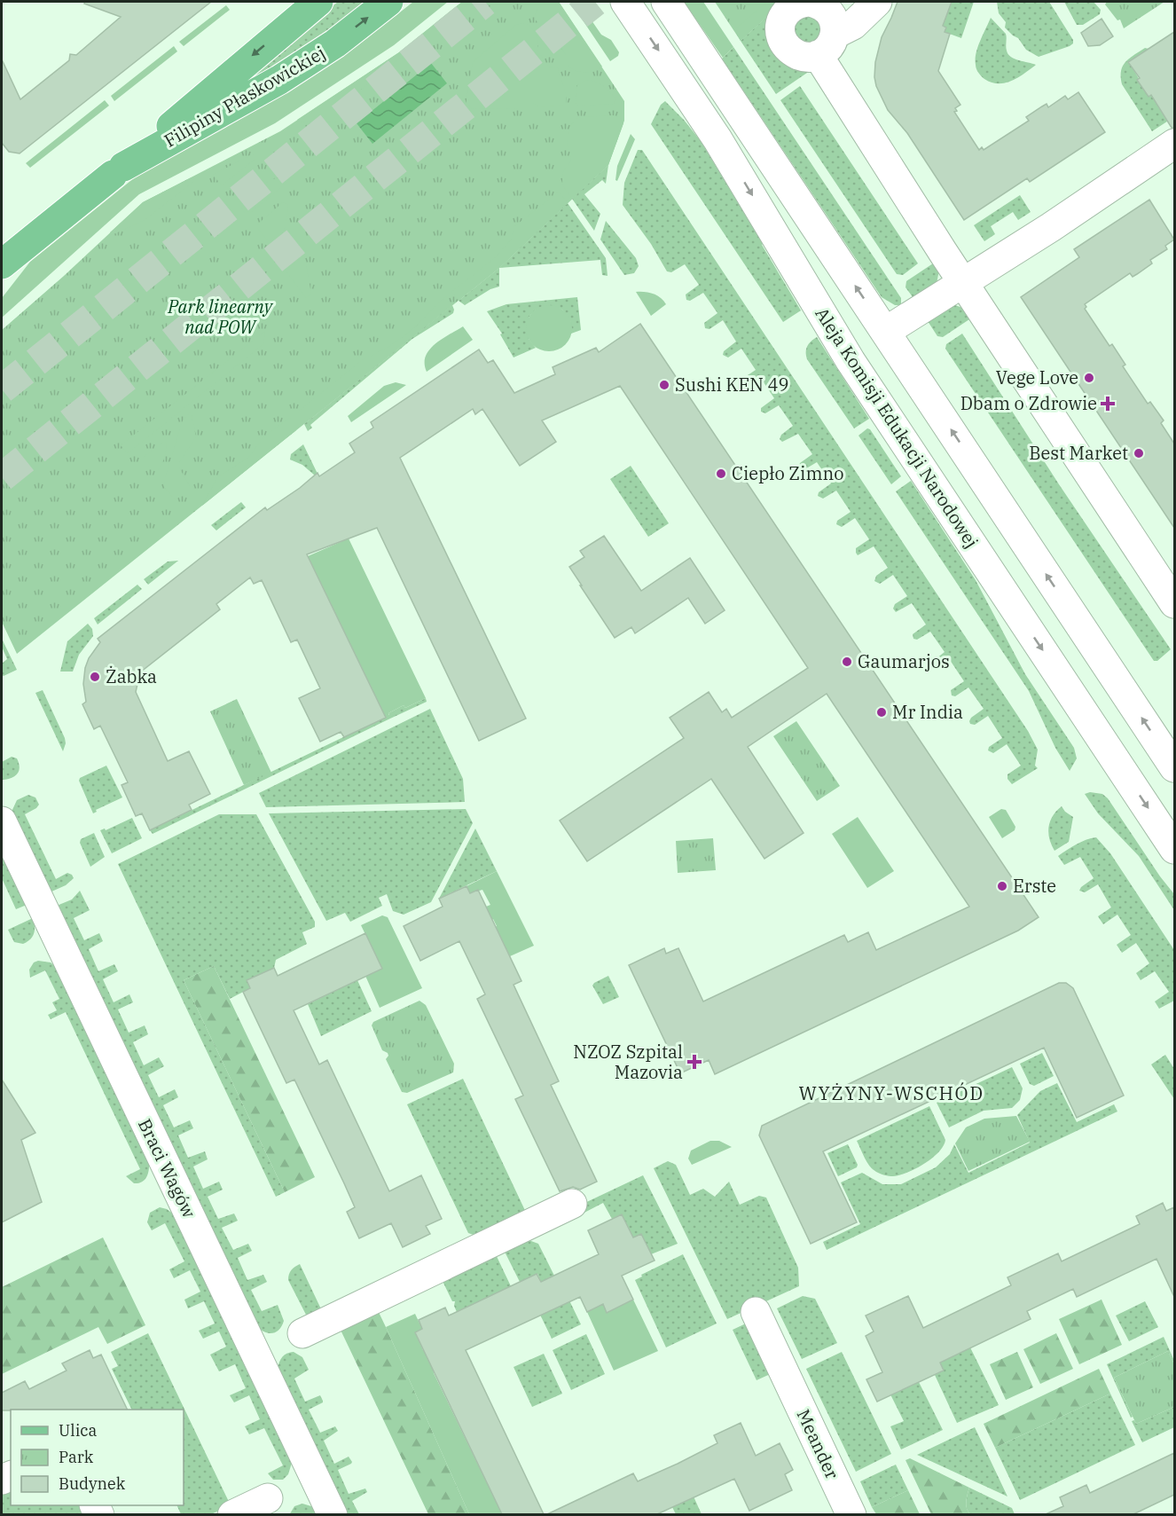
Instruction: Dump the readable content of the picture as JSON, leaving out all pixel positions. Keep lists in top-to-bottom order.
{
  "streets": {
    "main road": ["Filipiny Płaskowickiej"],
    "street": ["Aleja Komisji Edukacji Narodowej", "Braci Wagów", "Meander"]
  },
  "districts": ["WYŻYNY-WSCHÓD"],
  "parks": ["Park linearny nad POW"],
  "places": {
    "other": [
      "Vege Love",
      "Sushi KEN 49",
      "Best Market",
      "Ciepło Zimno",
      "Gaumarjos",
      "Żabka",
      "Mr India",
      "Erste"
    ],
    "health": ["Dbam o Zdrowie", "NZOZ Szpital Mazovia"]
  },
  "legend": ["Ulica", "Park", "Budynek"]
}
